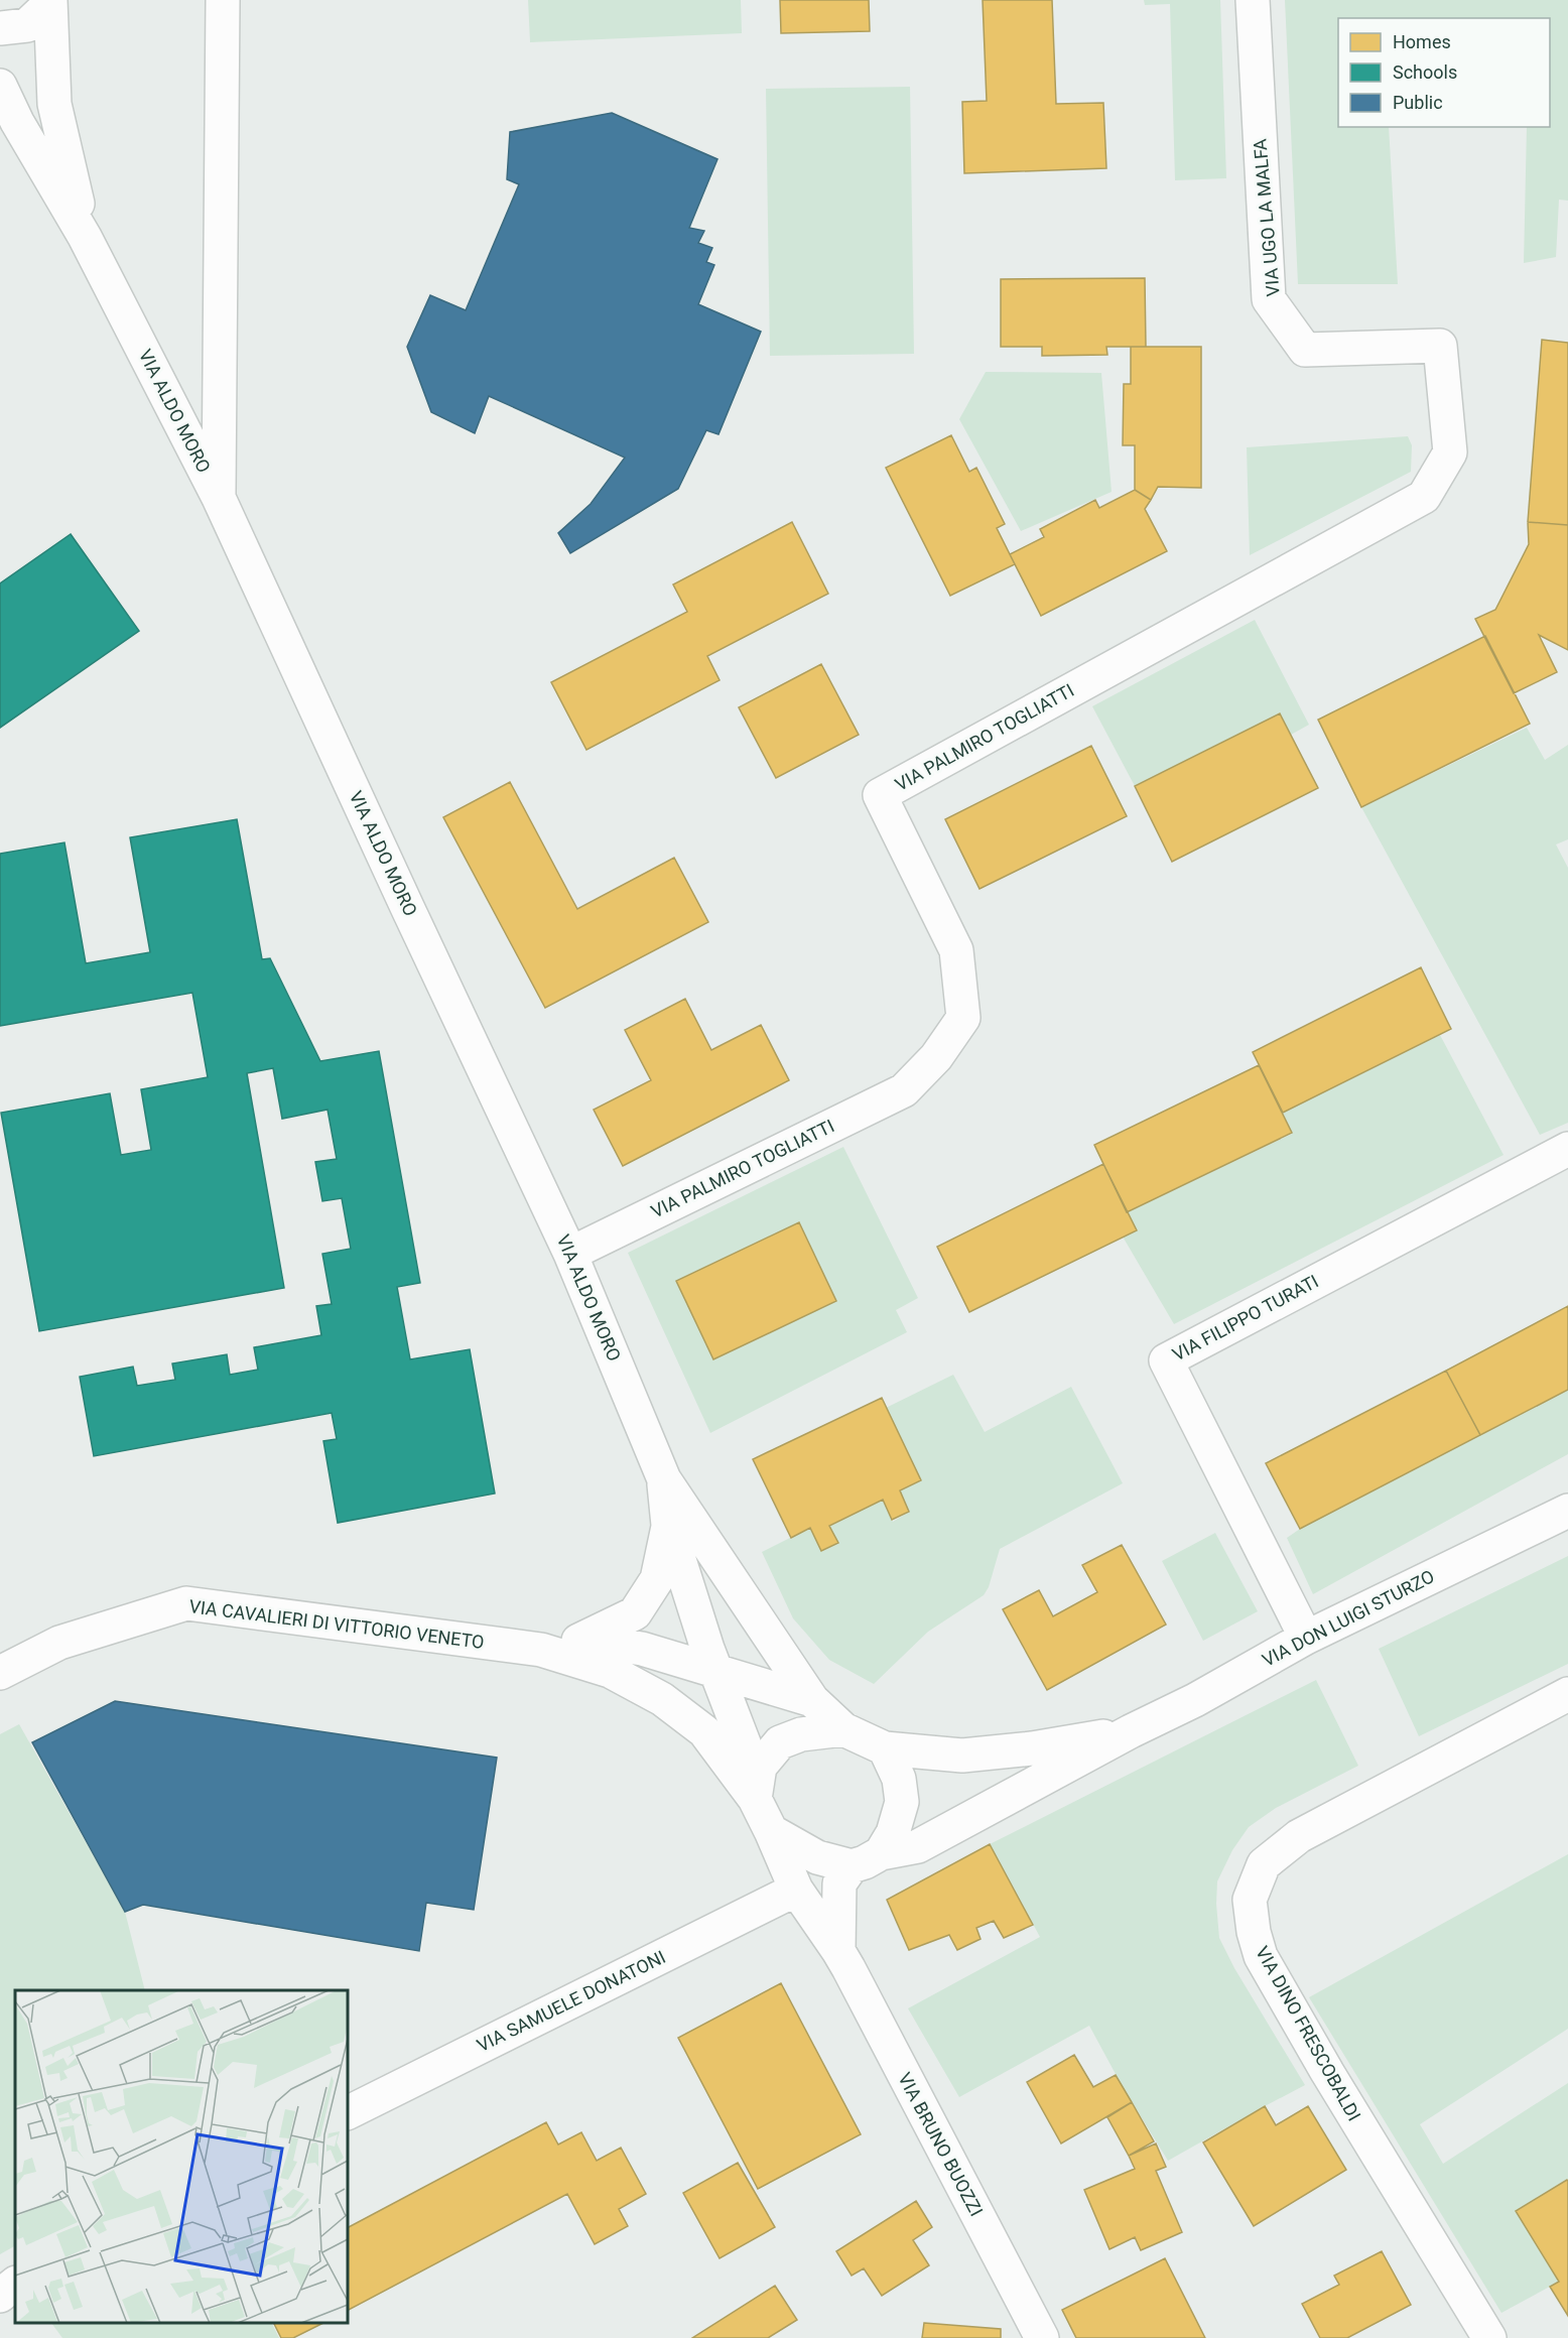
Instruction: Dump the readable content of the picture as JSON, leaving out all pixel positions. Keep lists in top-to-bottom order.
{
  "streets": {
    "street": [
      "VIA UGO LA MALFA",
      "VIA ALDO MORO",
      "VIA PALMIRO TOGLIATTI",
      "VIA FILIPPO TURATI",
      "VIA DON LUIGI STURZO",
      "VIA CAVALIERI DI VITTORIO VENETO",
      "VIA SAMUELE DONATONI",
      "VIA DINO FRESCOBALDI",
      "VIA BRUNO BUOZZI"
    ]
  },
  "crossings": [
    ["VIA UGO LA MALFA", "VIA PALMIRO TOGLIATTI"],
    ["VIA ALDO MORO", "VIA PALMIRO TOGLIATTI"],
    ["VIA FILIPPO TURATI", "VIA DON LUIGI STURZO"],
    ["VIA DON LUIGI STURZO", "VIA BRUNO BUOZZI"],
    ["VIA SAMUELE DONATONI", "VIA BRUNO BUOZZI"]
  ],
  "legend": ["Homes", "Schools", "Public"]
}
